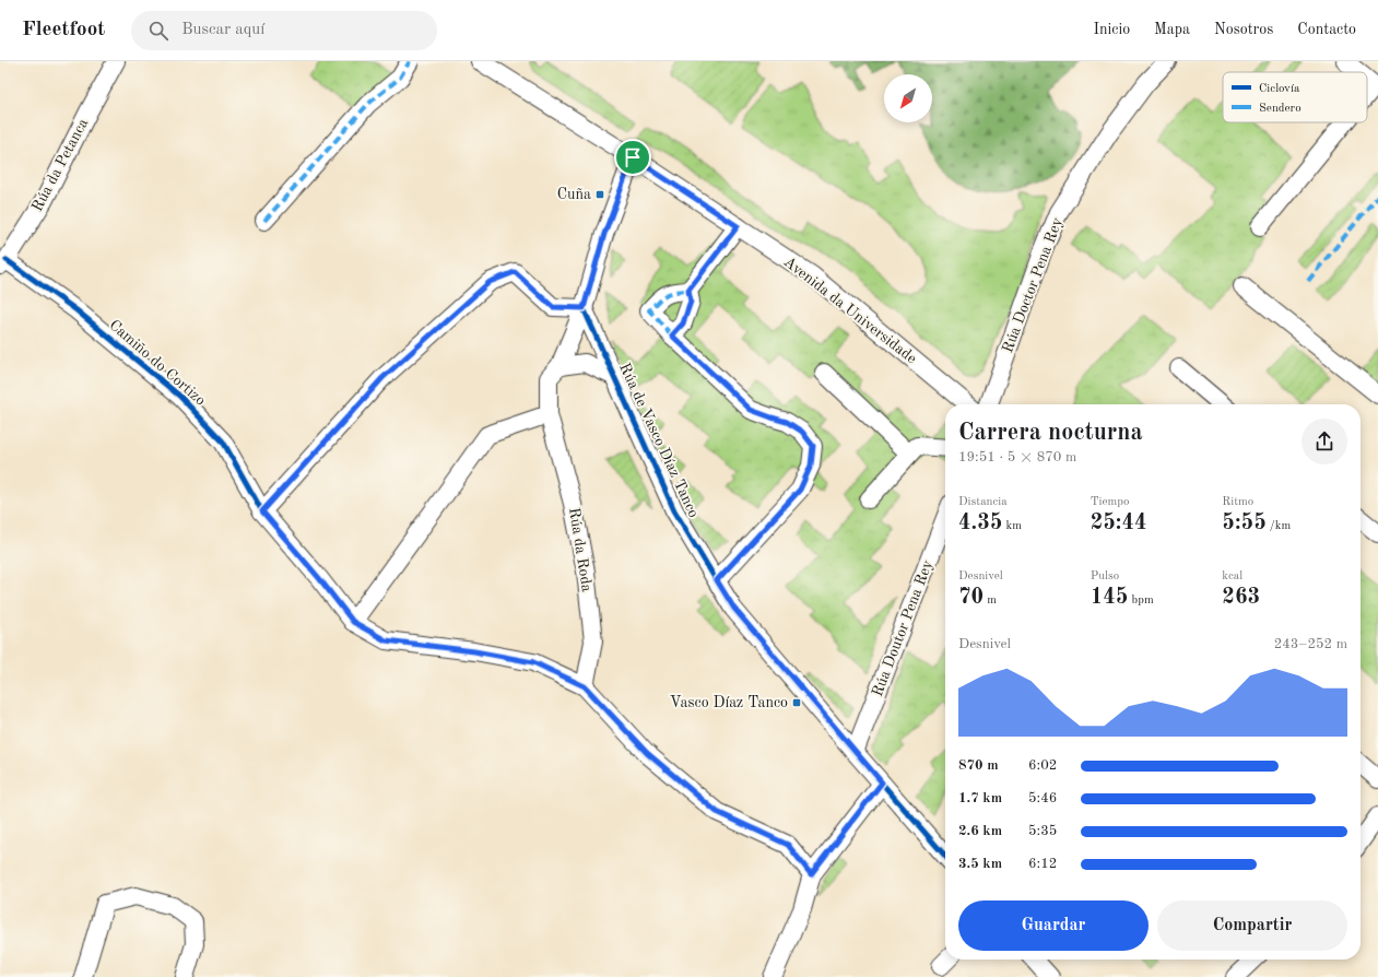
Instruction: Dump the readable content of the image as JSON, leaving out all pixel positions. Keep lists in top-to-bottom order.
{
  "streets": {
    "street": [
      "Rúa da Petanca",
      "Rúa Doctor Pena Rey",
      "Avenida da Universidade",
      "Camiño do Cortizo",
      "Rúa de Vasco Díaz Tanco",
      "Rúa da Roda",
      "Rúa Doutor Pena Rey"
    ]
  },
  "crossings": [
    ["Rúa da Petanca", "Camiño do Cortizo"],
    ["Rúa de Vasco Díaz Tanco", "Rúa da Roda"],
    ["Rúa de Vasco Díaz Tanco", "Rúa Doutor Pena Rey"]
  ],
  "places": {
    "transit": ["Cuña", "Vasco Díaz Tanco"]
  },
  "legend": ["Ciclovía", "Sendero"],
  "north": "bottom left",
  "page": {
    "header": "Fleetfoot",
    "search": "Buscar aquí",
    "nav": [
      "Inicio",
      "Mapa",
      "Nosotros",
      "Contacto"
    ],
    "heading": ["Carrera nocturna", "19:51 · 5 × 870 m"],
    "stats": [
      ["Distancia", "4.35 km"],
      ["Tiempo", "25:44"],
      ["Ritmo", "5:55 /km"],
      ["Desnivel", "70 m"],
      ["Pulso", "145 bpm"],
      ["kcal", "263"]
    ],
    "chart": ["Desnivel", "243–252 m"],
    "list": [
      {
        "name": "870 m",
        "note": "6:02"
      },
      {
        "name": "1.7 km",
        "note": "5:46"
      },
      {
        "name": "2.6 km",
        "note": "5:35"
      },
      {
        "name": "3.5 km",
        "note": "6:12"
      }
    ],
    "buttons": ["Guardar", "Compartir"]
  }
}
